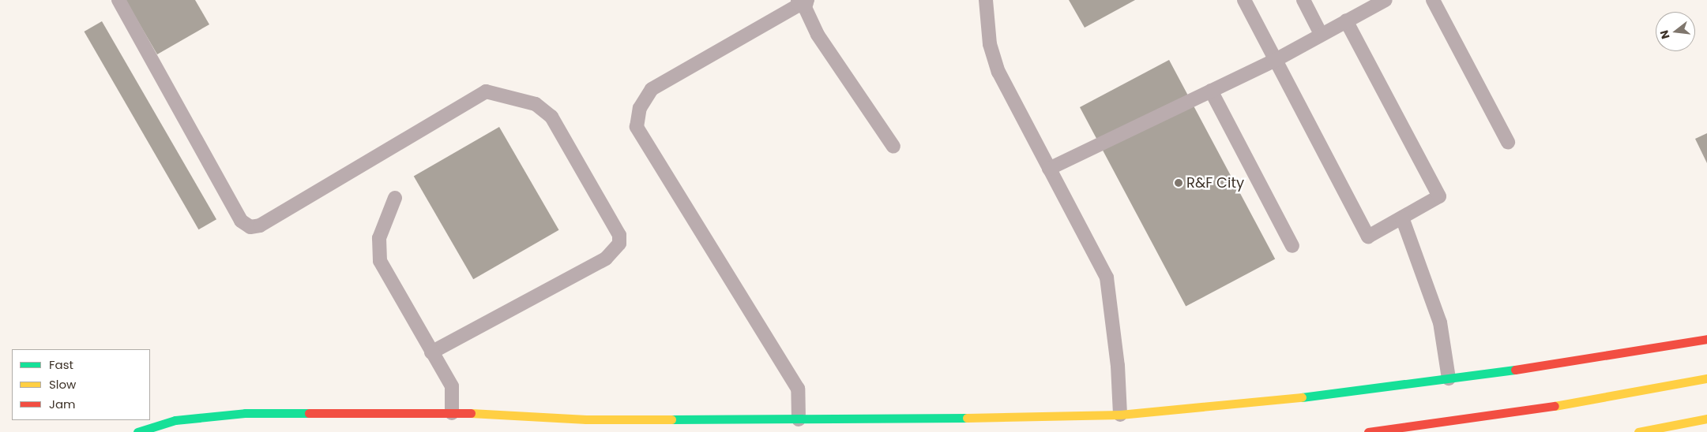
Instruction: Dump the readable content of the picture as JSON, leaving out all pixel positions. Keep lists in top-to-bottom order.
{
  "places": ["R&F City"],
  "legend": ["Fast", "Slow", "Jam"],
  "north": "left"
}
